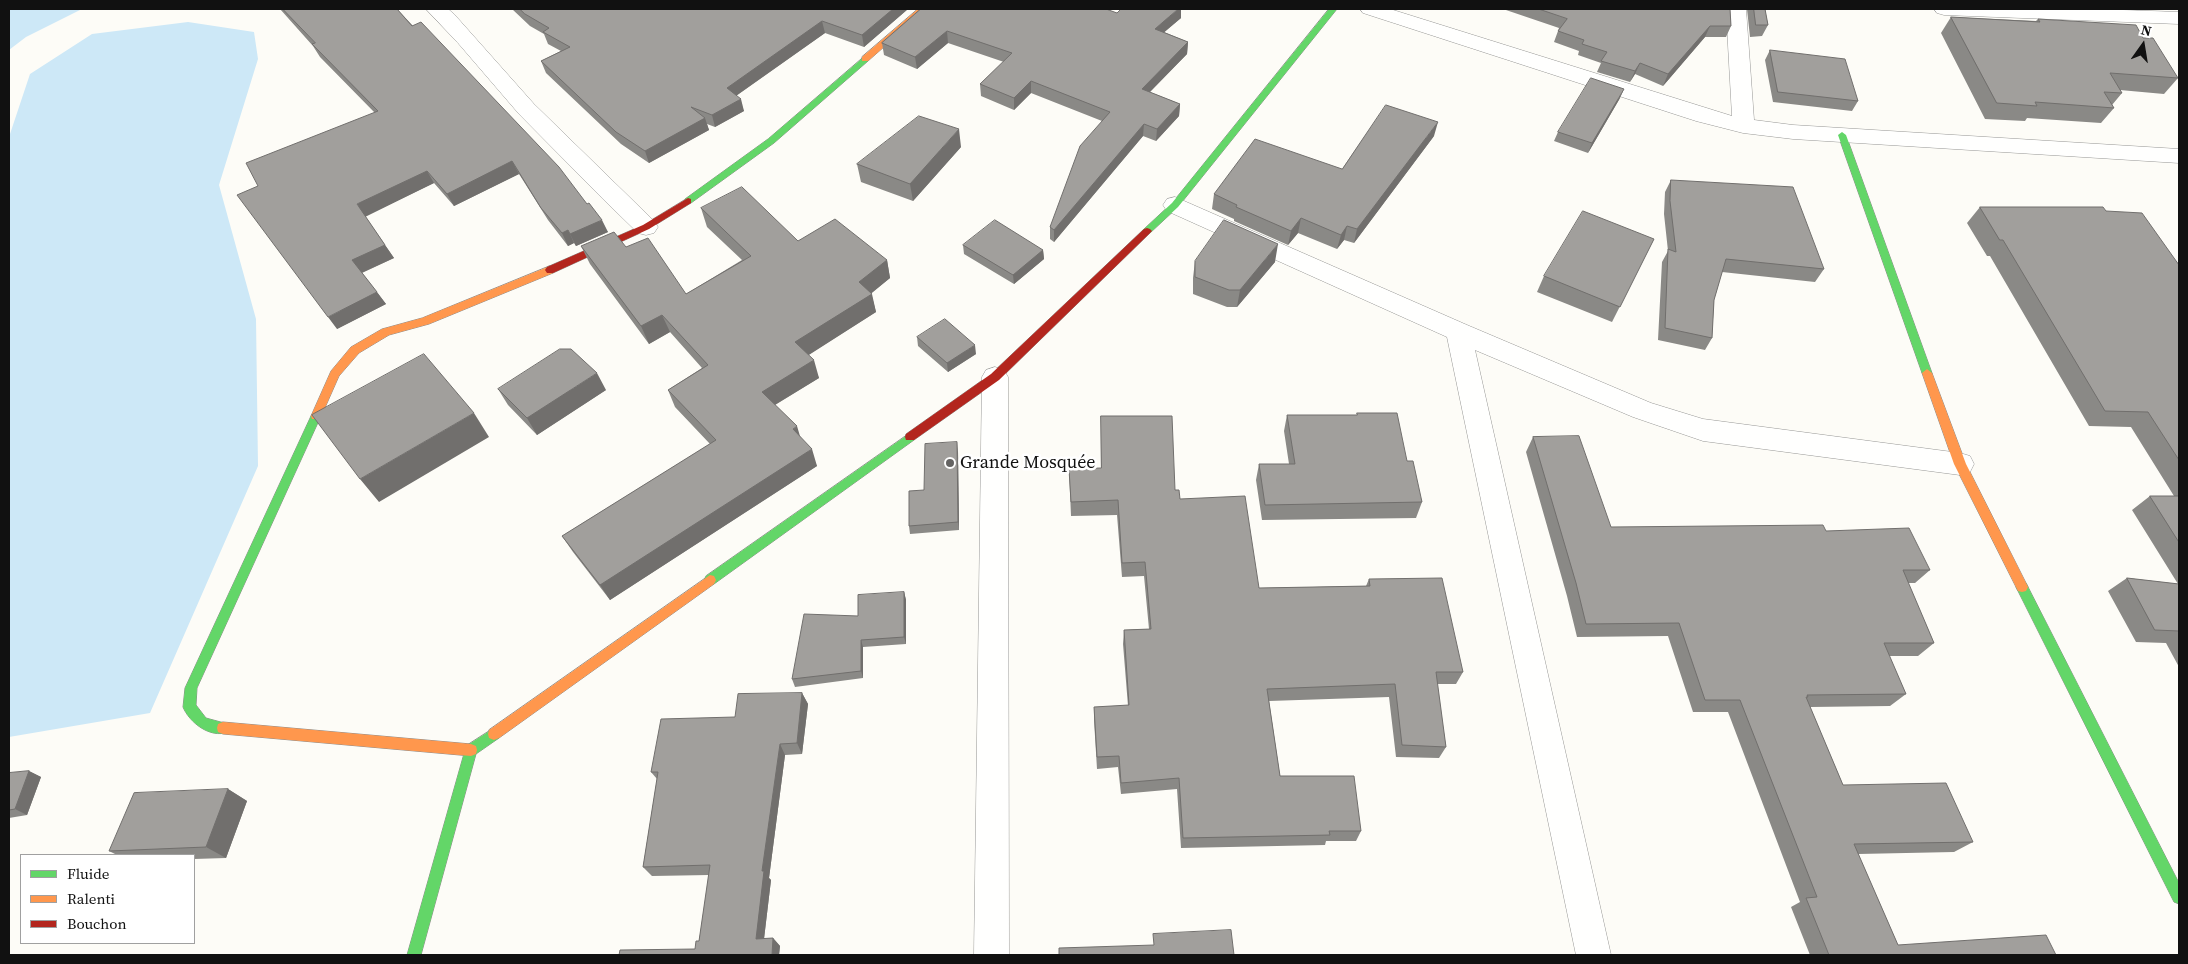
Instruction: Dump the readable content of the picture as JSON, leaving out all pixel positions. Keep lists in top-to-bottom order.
{
  "places": ["Grande Mosquée"],
  "legend": ["Fluide", "Ralenti", "Bouchon"],
  "north": "top"
}
